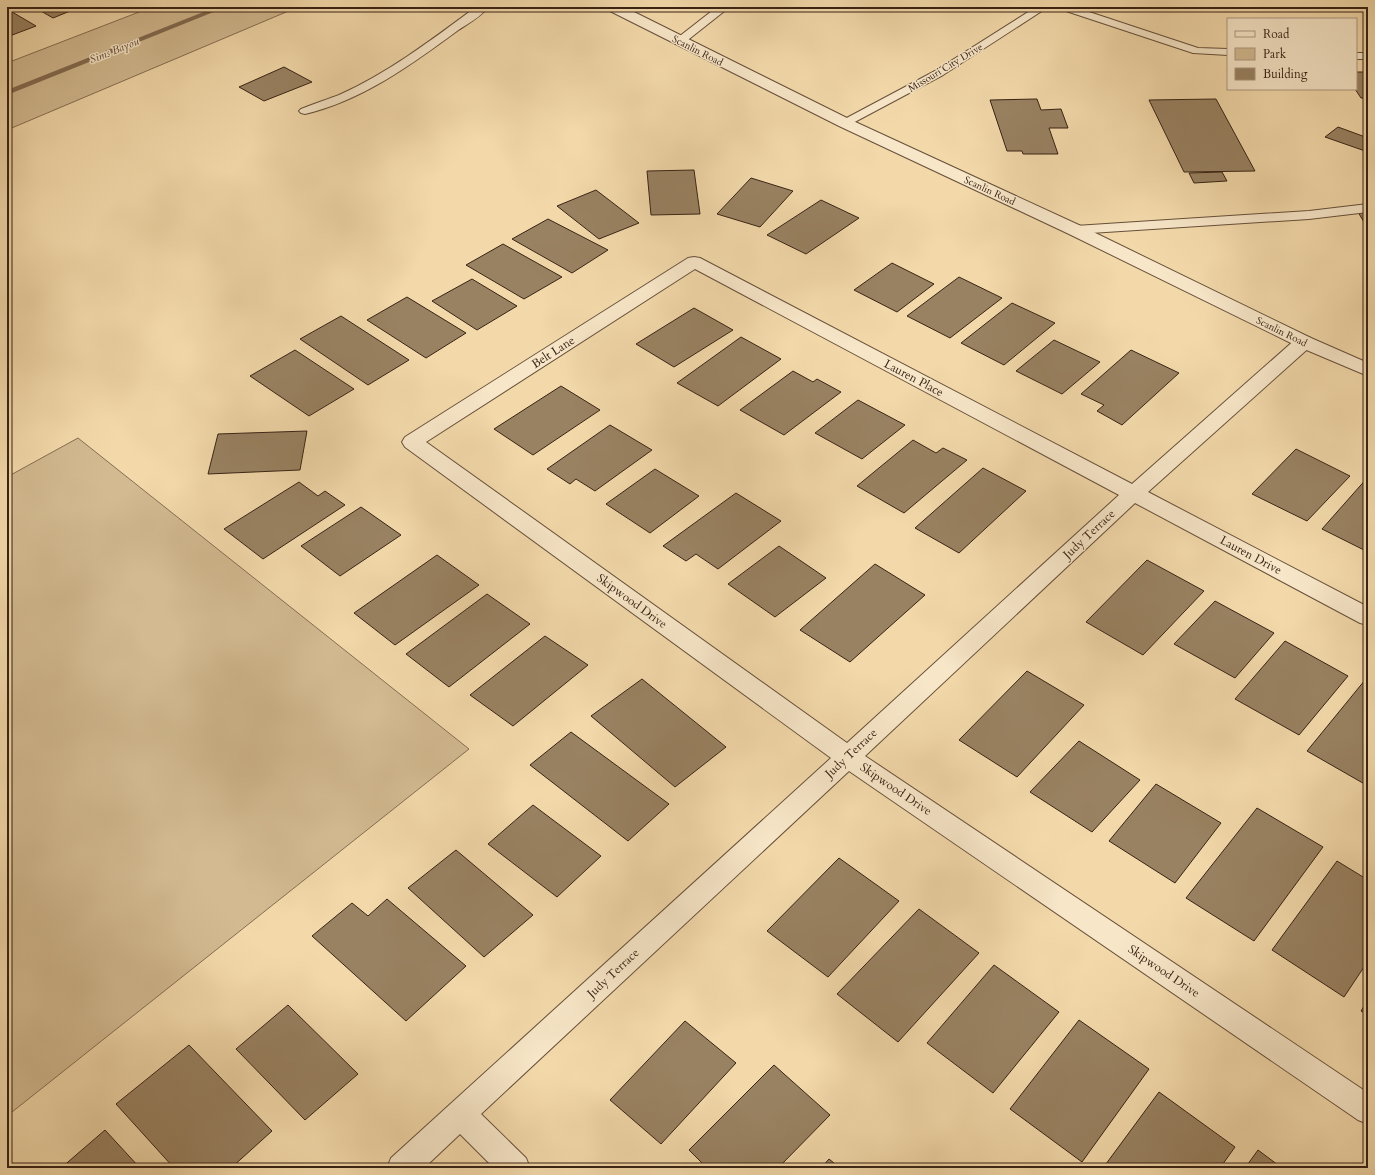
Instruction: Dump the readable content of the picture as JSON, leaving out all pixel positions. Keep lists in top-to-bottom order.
{
  "streets": {
    "street": [
      "Scanlin Road",
      "Belt Lane",
      "Lauren Place",
      "Judy Terrace",
      "Lauren Drive",
      "Skipwood Drive"
    ],
    "lane": ["Missouri City Drive"]
  },
  "crossings": [
    ["Scanlin Road", "Missouri City Drive"],
    ["Scanlin Road", "Judy Terrace"],
    ["Belt Lane", "Lauren Place"],
    ["Belt Lane", "Skipwood Drive"],
    ["Lauren Place", "Judy Terrace"],
    ["Lauren Place", "Lauren Drive"],
    ["Judy Terrace", "Lauren Drive"],
    ["Judy Terrace", "Skipwood Drive"]
  ],
  "water": ["Sims Bayou"],
  "legend": ["Road", "Park", "Building"]
}
